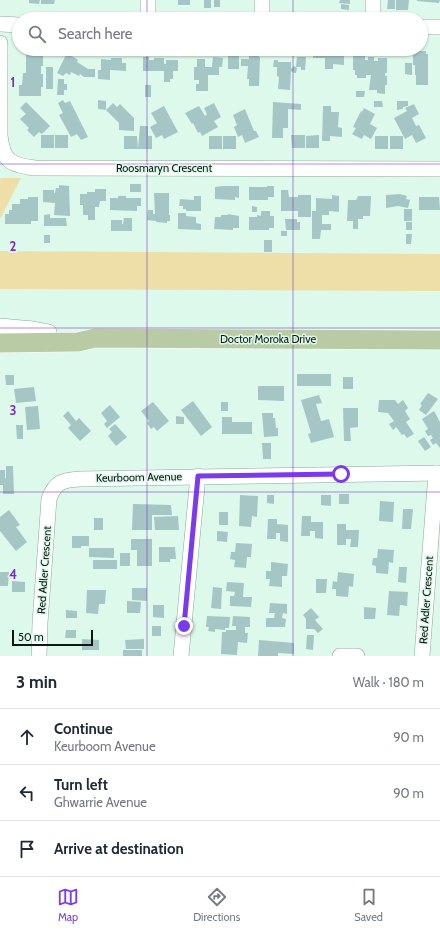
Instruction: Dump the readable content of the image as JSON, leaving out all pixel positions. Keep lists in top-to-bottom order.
{
  "streets": {
    "main road": ["Doctor Moroka Drive"],
    "street": ["Roosmaryn Crescent", "Keurboom Avenue", "Red Adler Crescent"]
  },
  "crossings": [
    ["Keurboom Avenue", "Red Adler Crescent"]
  ],
  "scale_bar": "50 m",
  "page": {
    "search": "Search here",
    "scale": "50 m",
    "heading": ["3 min", "Walk · 180 m"],
    "list": [
      ["Continue", "Keurboom Avenue", "90 m"],
      ["Turn left", "Ghwarrie Avenue", "90 m"],
      "Arrive at destination"
    ],
    "nav": ["Map", "Directions", "Saved"]
  },
  "grid": {
    "rows": [
      "1",
      "2",
      "3",
      "4"
    ]
  }
}
